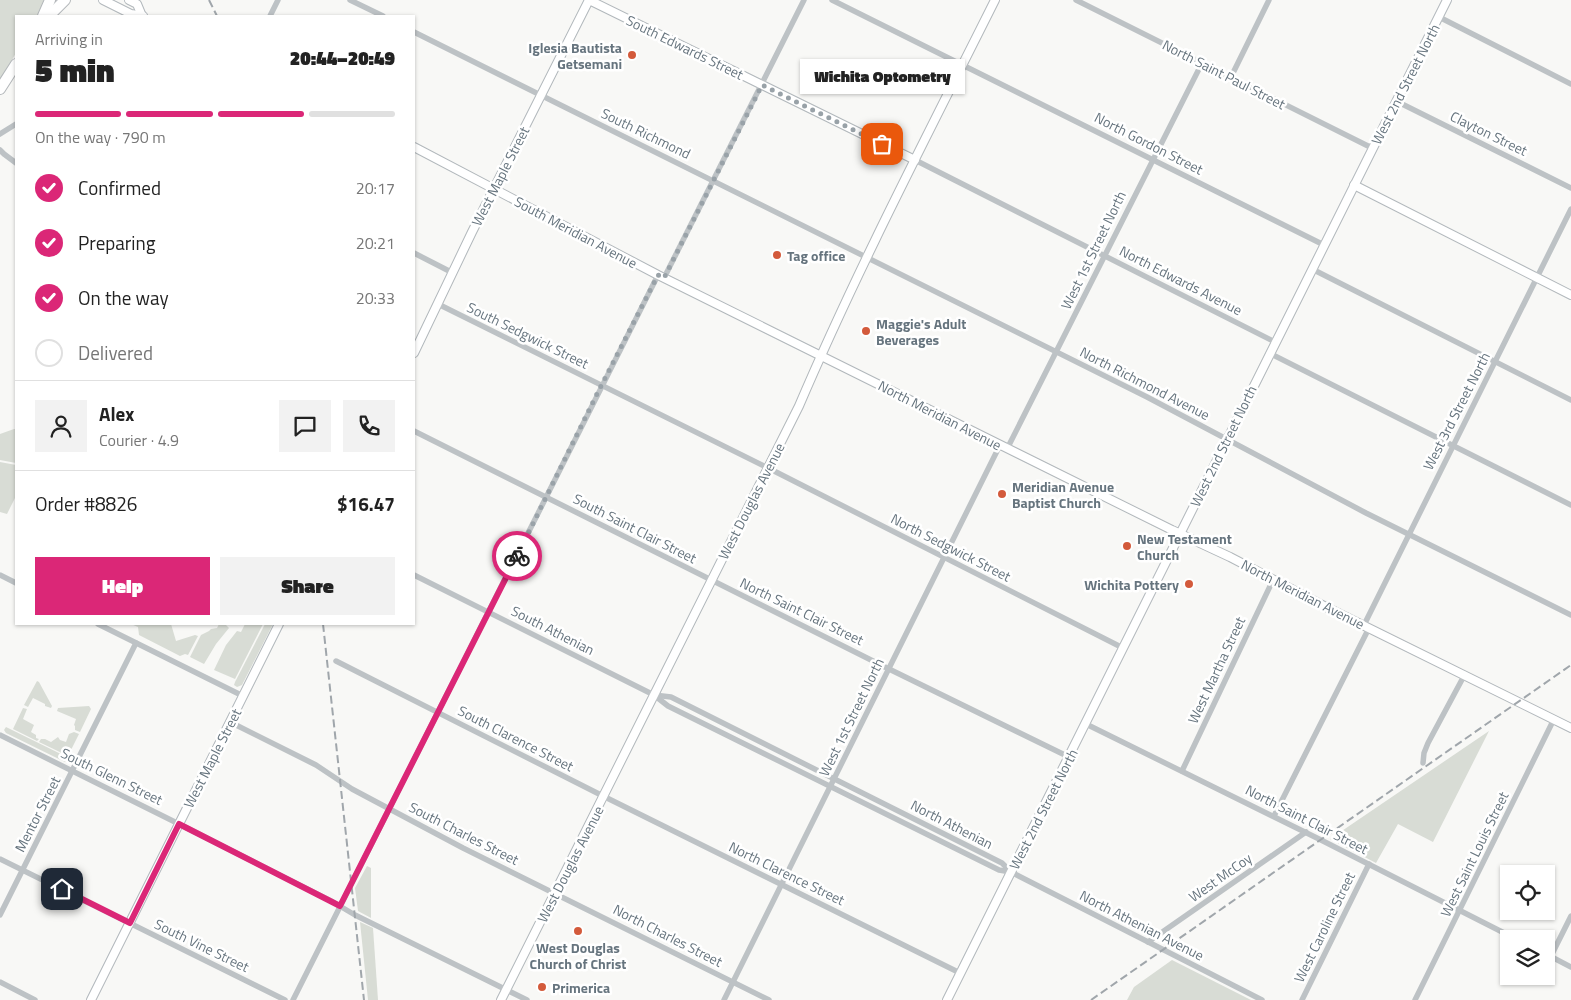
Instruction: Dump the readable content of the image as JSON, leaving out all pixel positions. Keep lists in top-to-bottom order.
{
  "streets": {
    "street": [
      "South Edwards Street",
      "North Saint Paul Street",
      "West 2nd Street North",
      "South Richmond",
      "Clayton Street",
      "North Gordon Street",
      "West Maple Street",
      "South Meridian Avenue",
      "West 1st Street North",
      "North Edwards Avenue",
      "South Sedgwick Street",
      "North Richmond Avenue",
      "West 3rd Street North",
      "North Meridian Avenue",
      "West Douglas Avenue",
      "South Saint Clair Street",
      "North Sedgwick Street",
      "North Saint Clair Street",
      "South Athenian",
      "West Martha Street",
      "South Clarence Street",
      "South Glenn Street",
      "Mentor Street",
      "North Athenian",
      "South Charles Street",
      "West Saint Louis Street",
      "North Clarence Street",
      "West McCoy",
      "North Athenian Avenue",
      "West Caroline Street",
      "North Charles Street",
      "South Vine Street"
    ]
  },
  "crossings": [
    ["South Edwards Street", "West Maple Street"],
    ["South Edwards Street", "North Edwards Avenue"],
    ["South Edwards Street", "West Douglas Avenue"],
    ["North Saint Paul Street", "West 2nd Street North"],
    ["North Saint Paul Street", "West 1st Street North"],
    ["West 2nd Street North", "Clayton Street"],
    ["West 2nd Street North", "North Gordon Street"],
    ["West 2nd Street North", "North Edwards Avenue"],
    ["West 2nd Street North", "North Richmond Avenue"],
    ["West 2nd Street North", "North Meridian Avenue"],
    ["West 2nd Street North", "North Sedgwick Street"],
    ["West 2nd Street North", "North Saint Clair Street"],
    ["West 2nd Street North", "North Athenian"],
    ["West 2nd Street North", "North Clarence Street"],
    ["West 2nd Street North", "North Athenian Avenue"],
    ["South Richmond", "West Maple Street"],
    ["South Richmond", "North Richmond Avenue"],
    ["South Richmond", "West Douglas Avenue"],
    ["North Gordon Street", "West 1st Street North"],
    ["North Gordon Street", "West Douglas Avenue"],
    ["West Maple Street", "South Meridian Avenue"],
    ["West Maple Street", "South Sedgwick Street"],
    ["West Maple Street", "South Glenn Street"],
    ["West Maple Street", "South Charles Street"],
    ["West Maple Street", "South Vine Street"],
    ["South Meridian Avenue", "North Meridian Avenue"],
    ["South Meridian Avenue", "West Douglas Avenue"],
    ["West 1st Street North", "North Edwards Avenue"],
    ["West 1st Street North", "North Richmond Avenue"],
    ["West 1st Street North", "North Meridian Avenue"],
    ["West 1st Street North", "North Sedgwick Street"],
    ["West 1st Street North", "North Saint Clair Street"],
    ["West 1st Street North", "North Athenian"],
    ["West 1st Street North", "North Clarence Street"],
    ["West 1st Street North", "North Charles Street"],
    ["North Edwards Avenue", "West Douglas Avenue"],
    ["South Sedgwick Street", "West Douglas Avenue"],
    ["South Sedgwick Street", "North Sedgwick Street"],
    ["North Richmond Avenue", "West 3rd Street North"],
    ["North Richmond Avenue", "West Douglas Avenue"],
    ["West 3rd Street North", "North Meridian Avenue"],
    ["West 3rd Street North", "North Saint Clair Street"],
    ["North Meridian Avenue", "West Douglas Avenue"],
    ["North Meridian Avenue", "West Martha Street"],
    ["North Meridian Avenue", "West Saint Louis Street"],
    ["West Douglas Avenue", "South Saint Clair Street"],
    ["West Douglas Avenue", "North Sedgwick Street"],
    ["West Douglas Avenue", "North Saint Clair Street"],
    ["West Douglas Avenue", "South Athenian"],
    ["West Douglas Avenue", "South Clarence Street"],
    ["West Douglas Avenue", "South Glenn Street"],
    ["West Douglas Avenue", "North Athenian"],
    ["West Douglas Avenue", "South Charles Street"],
    ["West Douglas Avenue", "North Clarence Street"],
    ["West Douglas Avenue", "North Charles Street"],
    ["South Saint Clair Street", "North Saint Clair Street"],
    ["North Saint Clair Street", "West Martha Street"],
    ["North Saint Clair Street", "West Saint Louis Street"],
    ["North Saint Clair Street", "West McCoy"],
    ["North Saint Clair Street", "West Caroline Street"],
    ["South Athenian", "North Athenian"],
    ["South Clarence Street", "North Clarence Street"],
    ["South Glenn Street", "Mentor Street"],
    ["Mentor Street", "South Vine Street"],
    ["North Athenian", "North Athenian Avenue"],
    ["South Charles Street", "North Charles Street"],
    ["West McCoy", "North Athenian Avenue"]
  ],
  "places": [
    "Iglesia Bautista Getsemani",
    "Wichita Optometry",
    "Tag office",
    "Maggie's Adult Beverages",
    "Meridian Avenue Baptist Church",
    "New Testament Church",
    "Wichita Pottery",
    "West Douglas Church of Christ",
    "Primerica"
  ],
  "page": {
    "heading": ["5 min", "Arriving in", "20:44–20:49"],
    "panel": [
      "Alex",
      "Courier · 4.9",
      "Order #8826",
      "$16.47"
    ],
    "bubble": "Wichita Optometry",
    "bar": "On the way · 790 m",
    "list": [
      ["Confirmed", "20:17"],
      ["Preparing", "20:21"],
      ["On the way", "20:33"],
      "Delivered"
    ],
    "buttons": ["Help", "Share"]
  }
}
